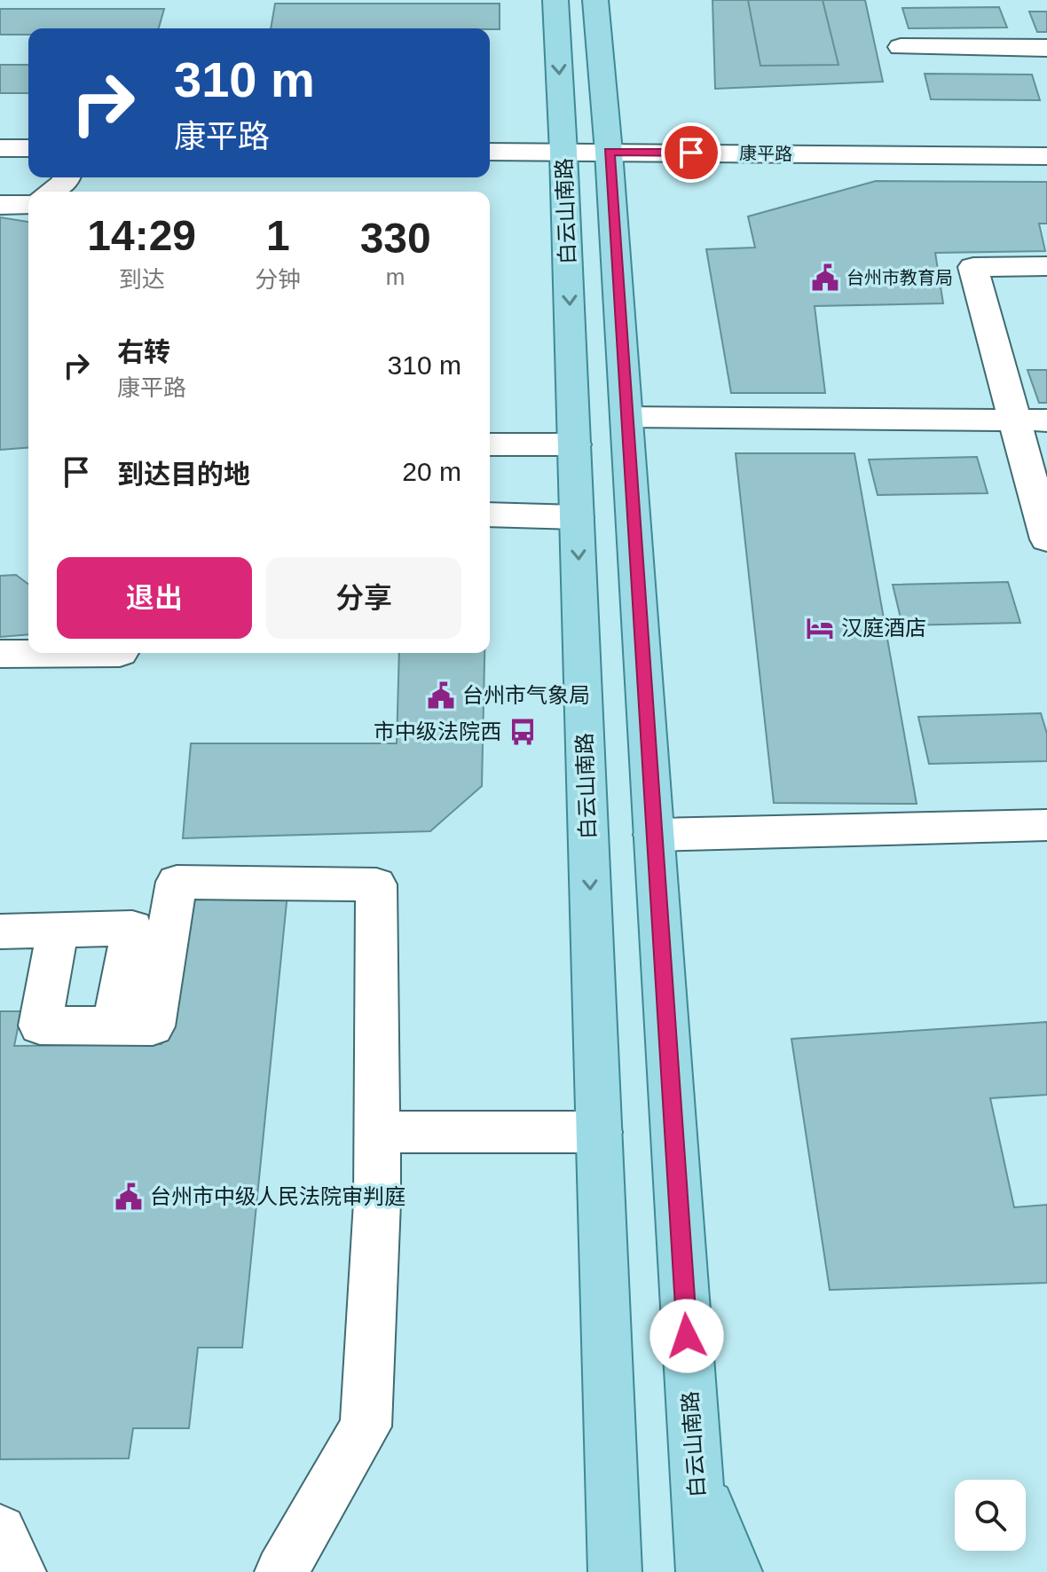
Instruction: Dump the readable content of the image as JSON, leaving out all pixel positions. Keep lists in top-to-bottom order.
{
  "streets": {
    "main road": ["白云山南路"],
    "street": ["康平路"]
  },
  "crossings": [
    ["康平路", "白云山南路"]
  ],
  "places": {
    "public building": ["台州市教育局", "台州市气象局", "台州市中级人民法院审判庭"],
    "hotel": ["汉庭酒店"],
    "bus stop": ["市中级法院西"]
  },
  "page": {
    "turn": ["310 m", "康平路"],
    "eta": [
      "14:29",
      "到达",
      "1",
      "分钟",
      "330",
      "m"
    ],
    "list": [
      {
        "name": "右转",
        "note": "康平路",
        "value": "310 m"
      },
      {
        "name": "到达目的地",
        "value": "20 m"
      }
    ],
    "buttons": ["退出", "分享"]
  }
}
